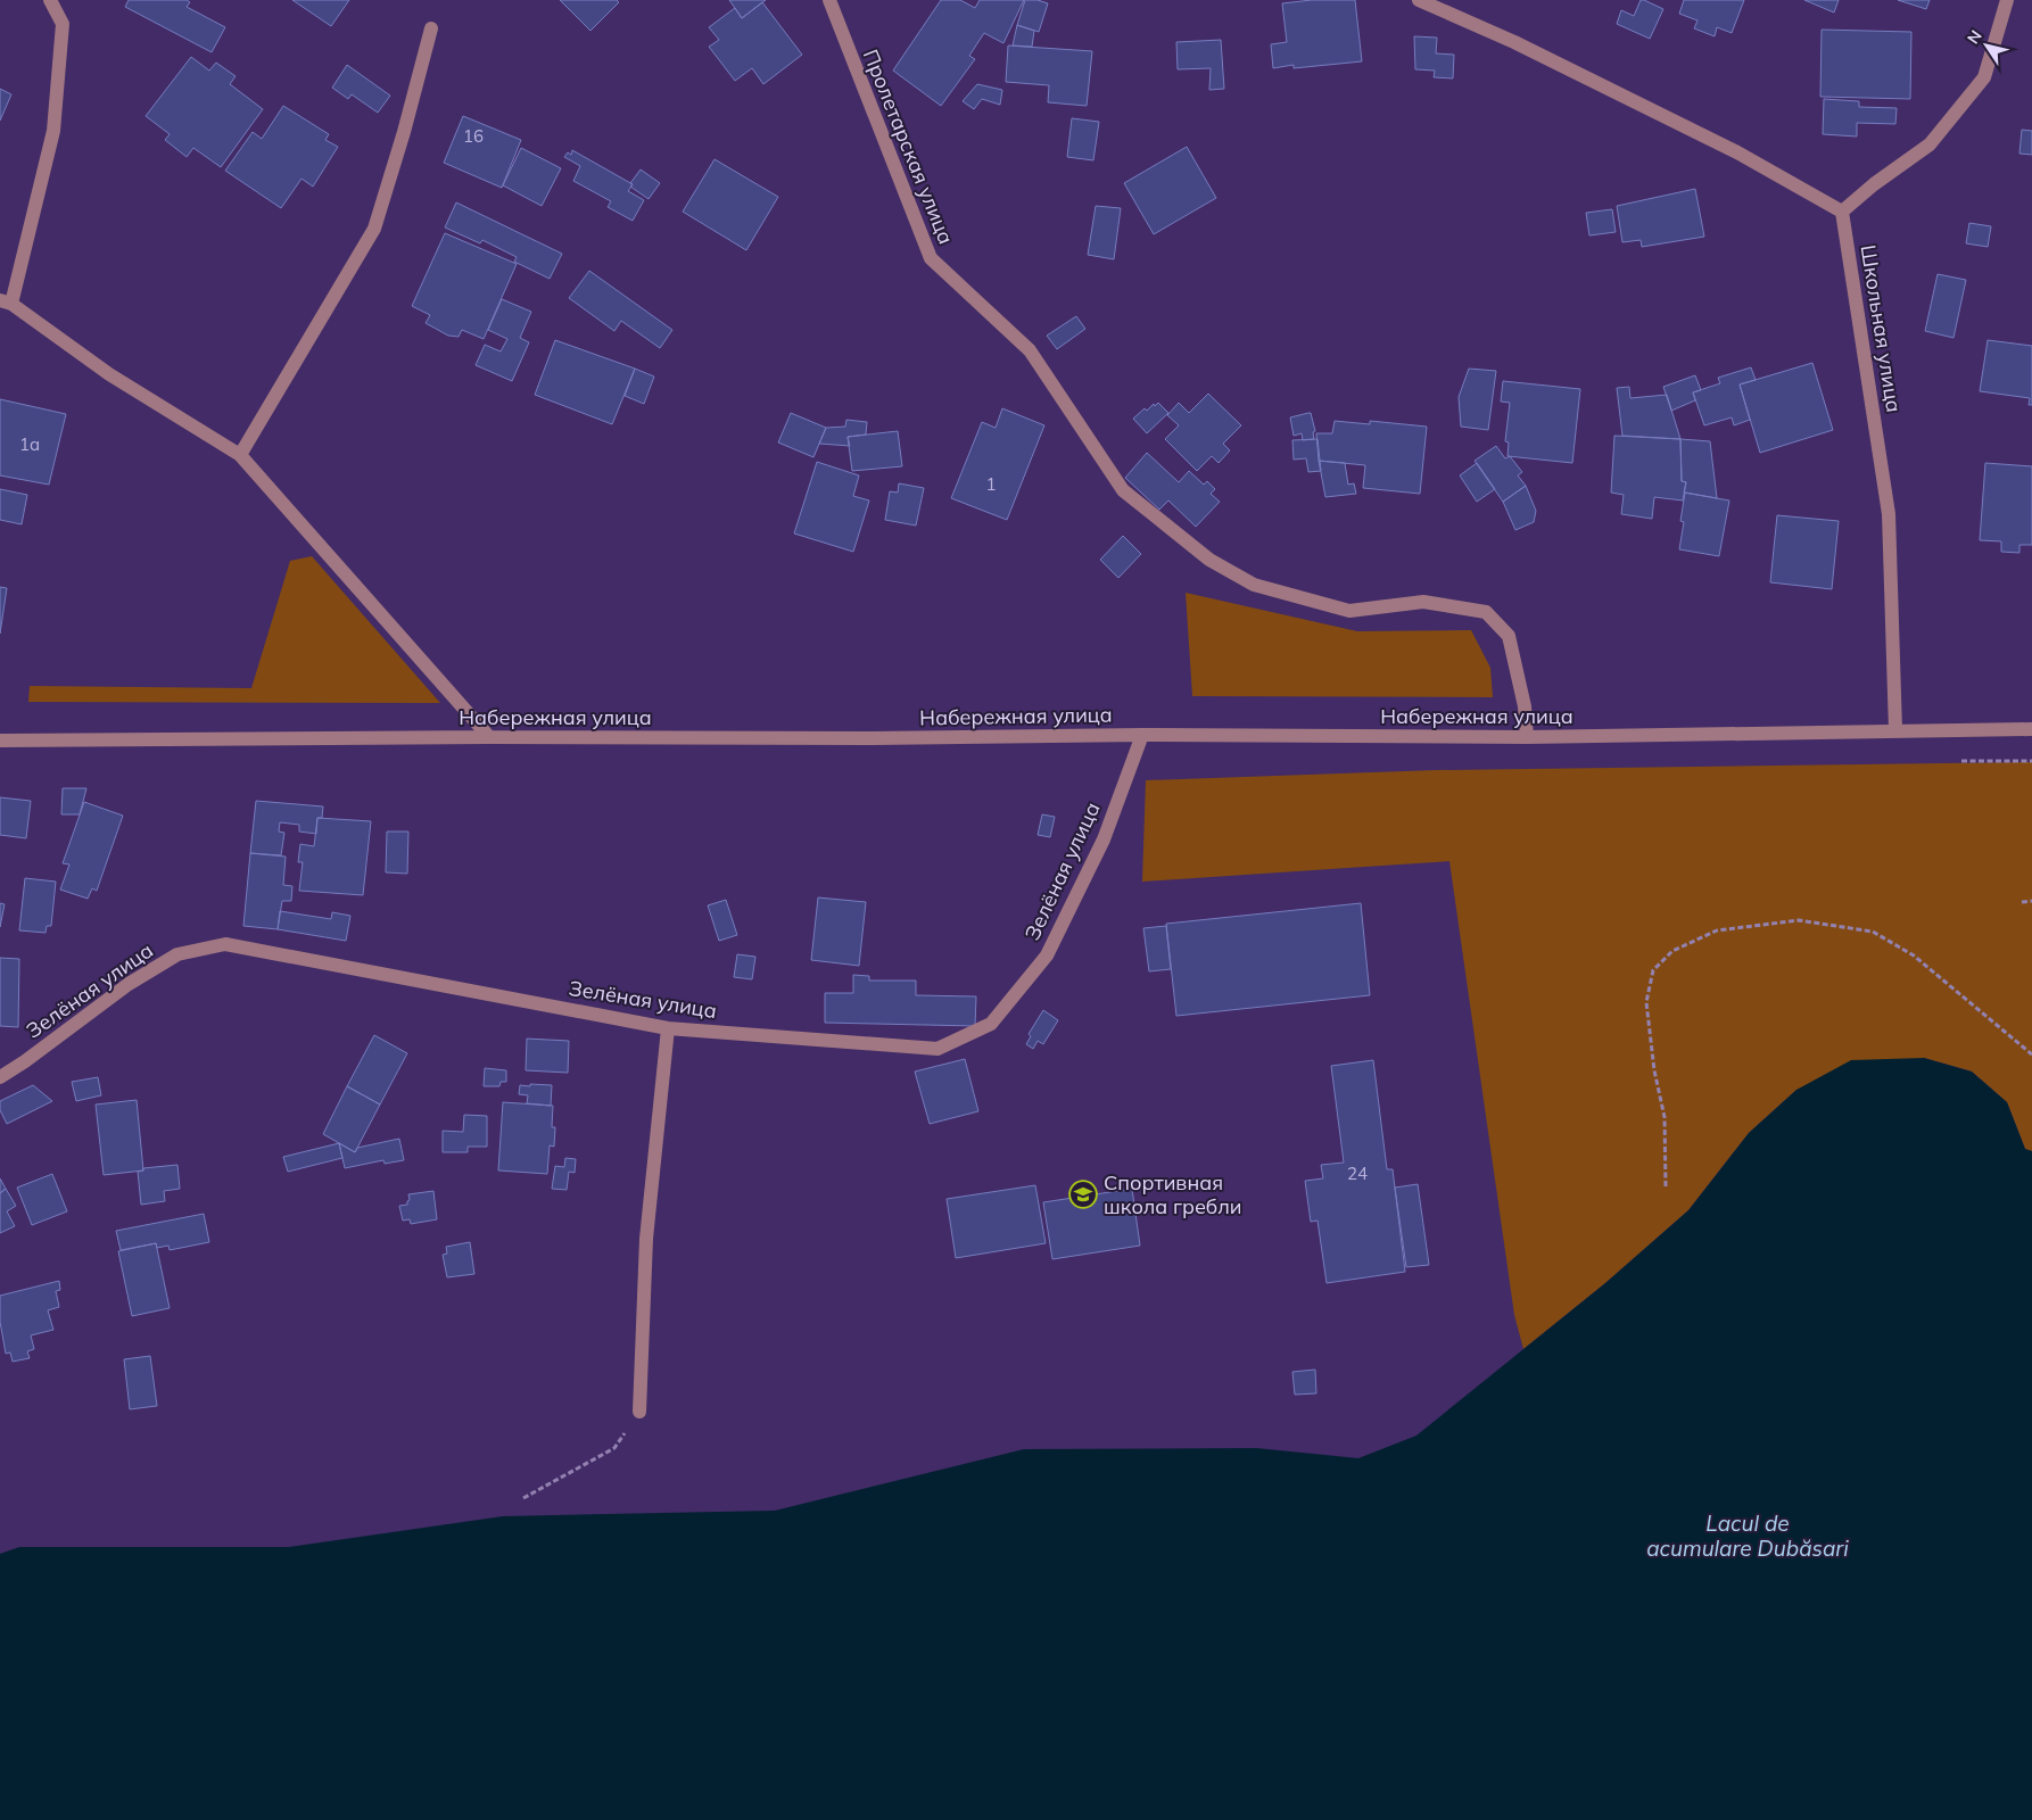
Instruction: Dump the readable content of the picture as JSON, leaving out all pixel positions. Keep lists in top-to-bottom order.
{
  "streets": {
    "street": [
      "Пролетарская улица",
      "Школьная улица",
      "Набережная улица",
      "Зелёная улица"
    ]
  },
  "crossings": [
    ["Пролетарская улица", "Набережная улица"],
    ["Школьная улица", "Набережная улица"],
    ["Набережная улица", "Зелёная улица"]
  ],
  "water": ["Lacul de acumulare Dubăsari"],
  "places": {
    "school or university": ["Спортивная школа гребли"]
  },
  "house_numbers": [
    "16",
    "1а",
    "1",
    "24"
  ],
  "north": "top left"
}
